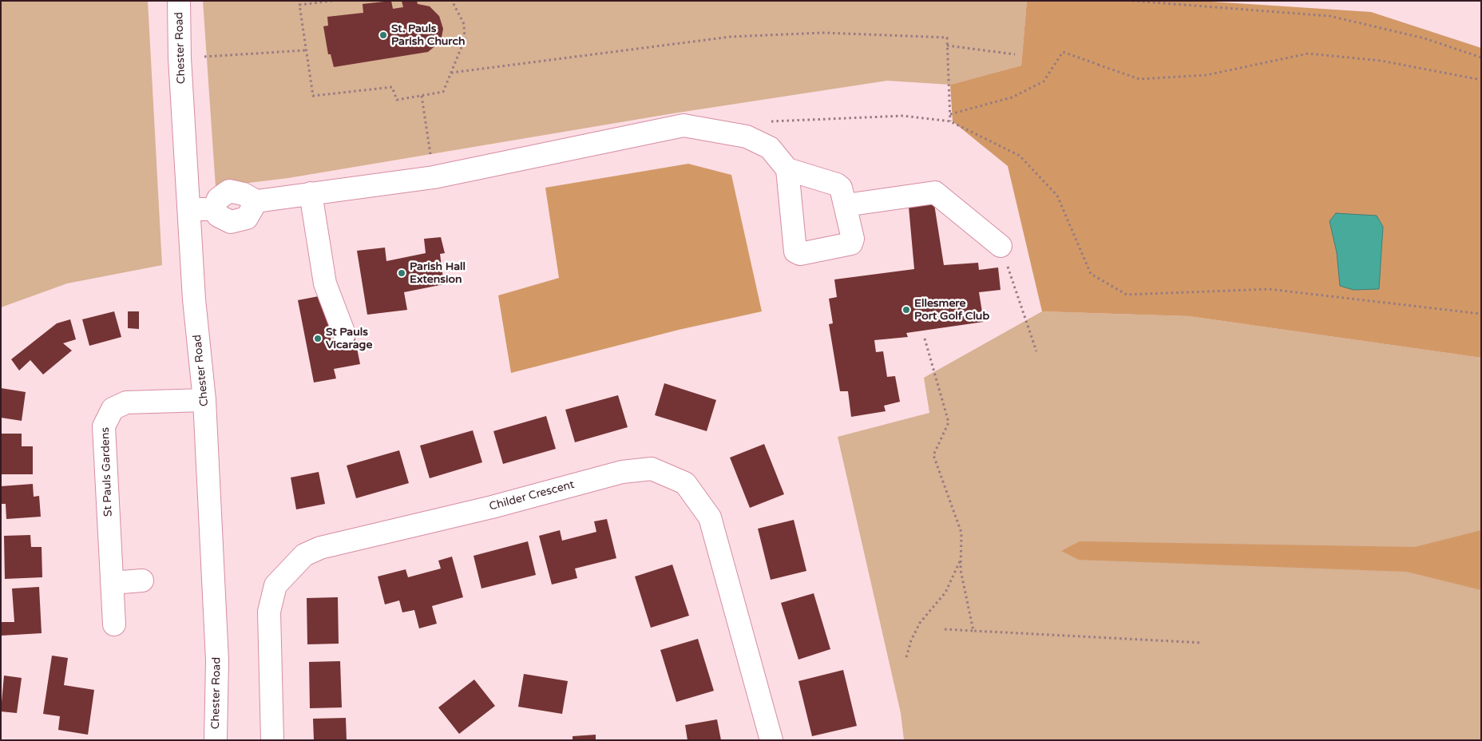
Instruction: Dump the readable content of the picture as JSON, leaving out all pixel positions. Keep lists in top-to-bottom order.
{
  "streets": {
    "street": ["Chester Road", "St Pauls Gardens", "Childer Crescent"]
  },
  "crossings": [
    ["Chester Road", "St Pauls Gardens"]
  ],
  "places": [
    "St. Pauls Parish Church",
    "Parish Hall Extension",
    "Ellesmere Port Golf Club",
    "St Pauls Vicarage"
  ]
}
